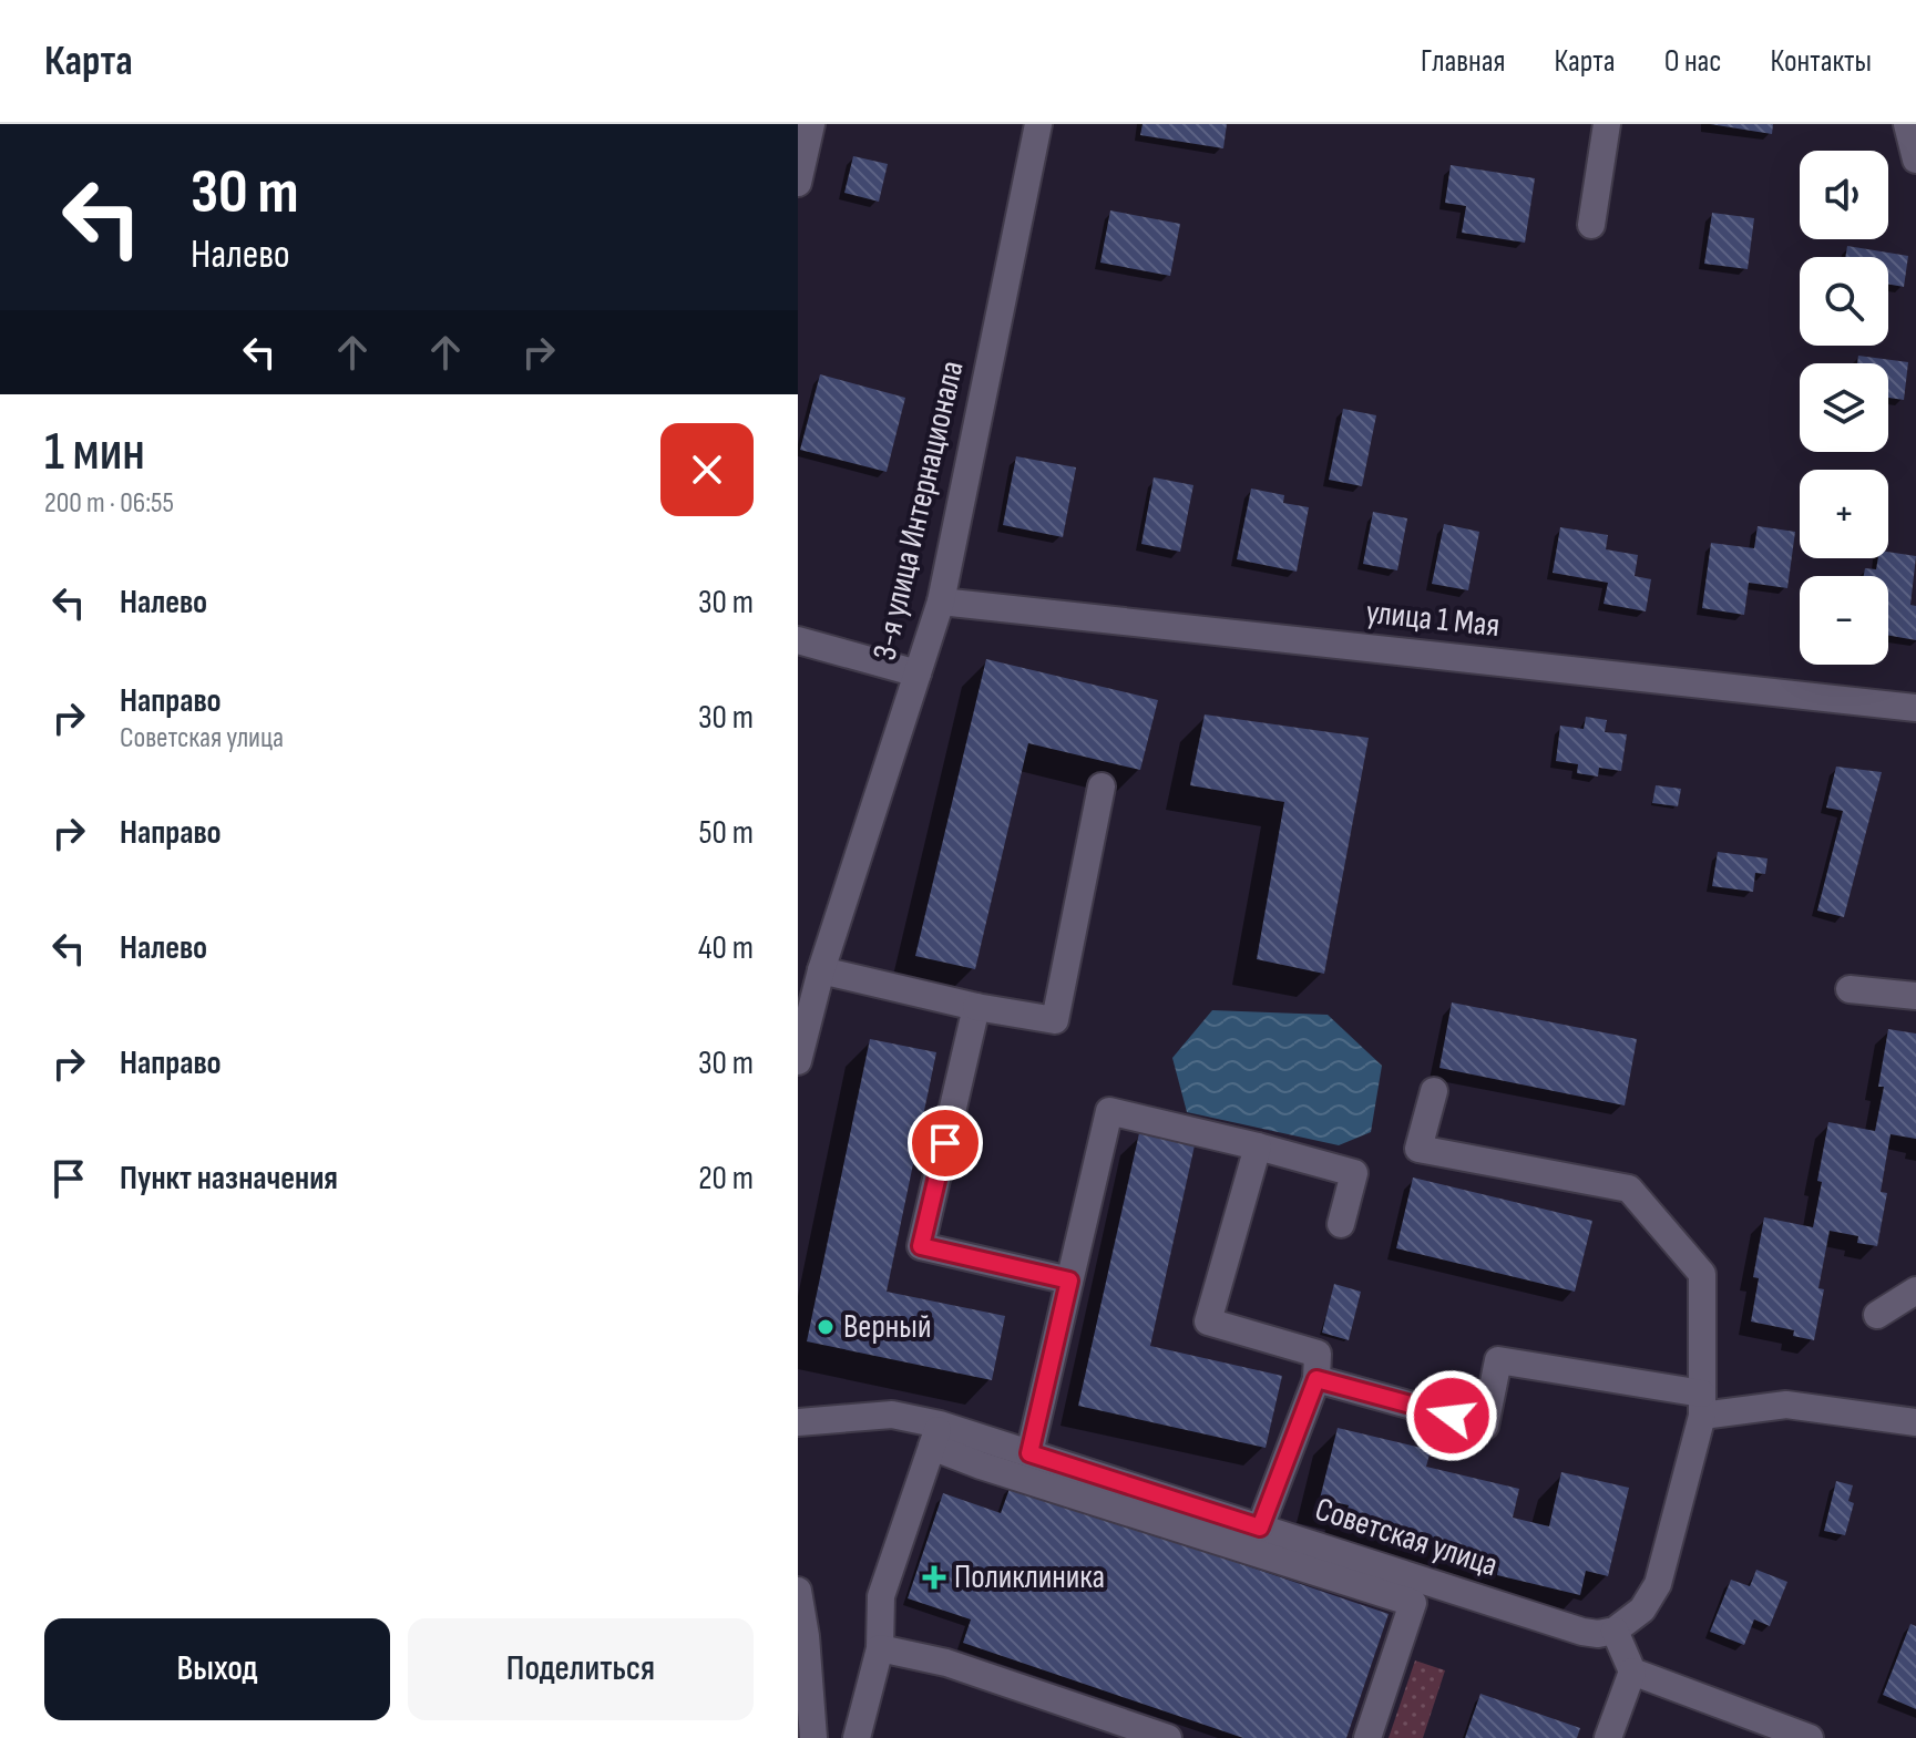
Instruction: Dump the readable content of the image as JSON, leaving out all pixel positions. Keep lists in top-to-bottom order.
{
  "streets": {
    "street": ["3-я улица Интернационала", "улица 1 Мая", "Советская улица"]
  },
  "crossings": [
    ["3-я улица Интернационала", "улица 1 Мая"]
  ],
  "places": {
    "other": ["Верный"],
    "health": ["Поликлиника"]
  },
  "page": {
    "header": "Карта",
    "nav": [
      "Главная",
      "Карта",
      "О нас",
      "Контакты"
    ],
    "turn": ["30 m", "Налево"],
    "map_buttons": ["+", "−"],
    "heading": ["1 мин", "200 m · 06:55"],
    "list": [
      {
        "name": "Налево",
        "value": "30 m"
      },
      {
        "name": "Направо",
        "note": "Советская улица",
        "value": "30 m"
      },
      {
        "name": "Направо",
        "value": "50 m"
      },
      {
        "name": "Налево",
        "value": "40 m"
      },
      {
        "name": "Направо",
        "value": "30 m"
      },
      {
        "name": "Пункт назначения",
        "value": "20 m"
      }
    ],
    "buttons": ["Выход", "Поделиться"]
  }
}
